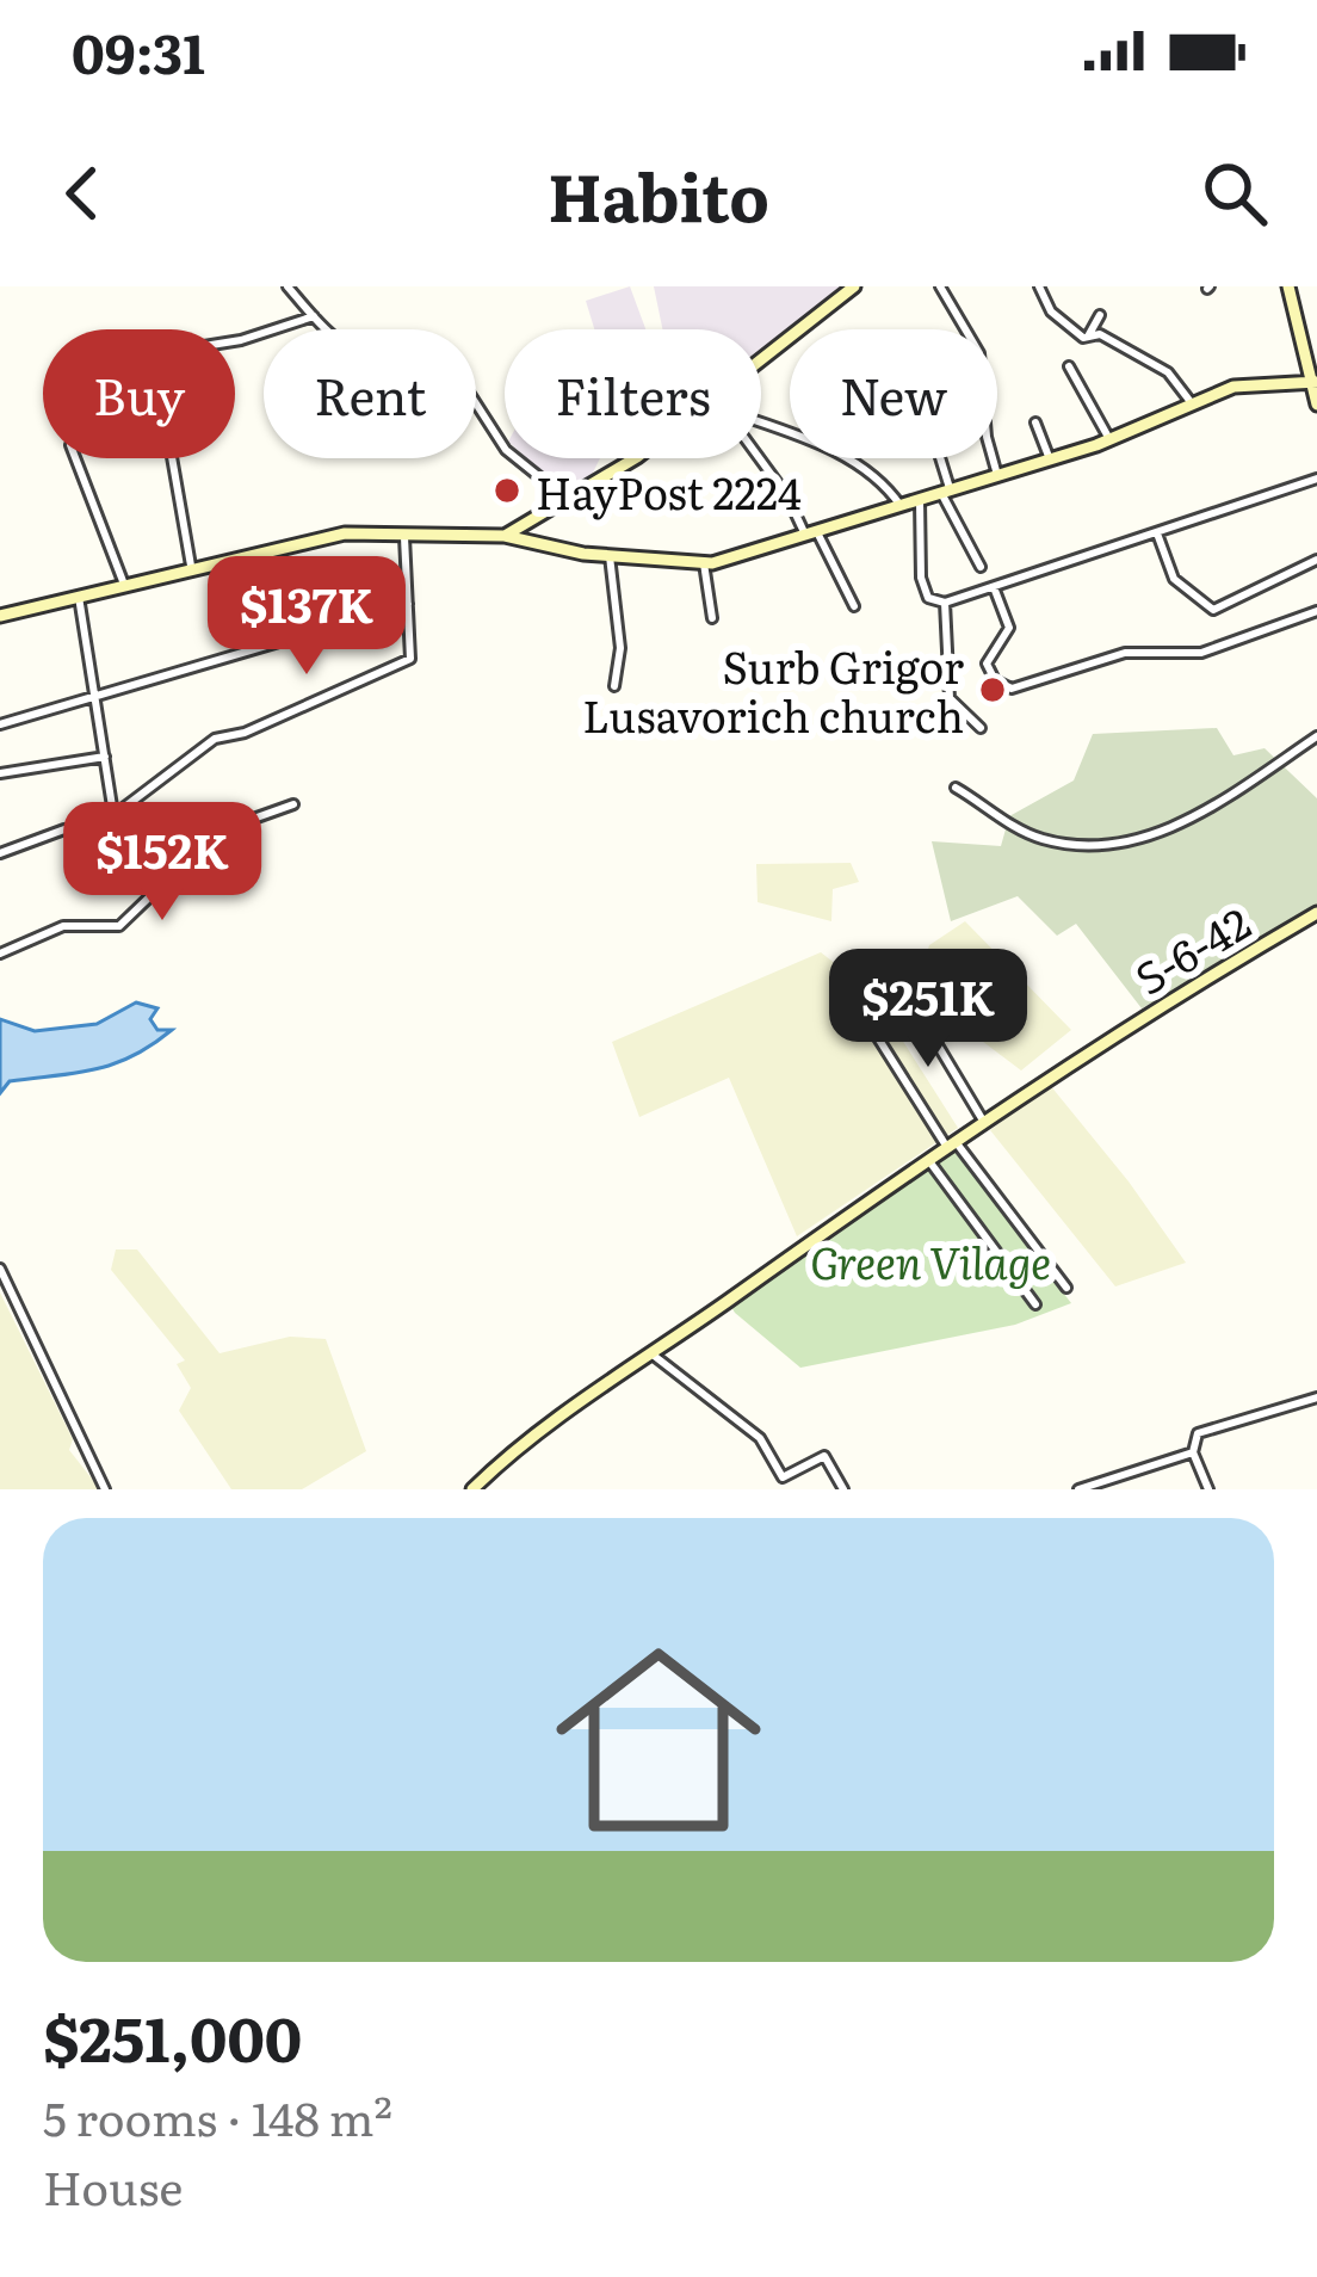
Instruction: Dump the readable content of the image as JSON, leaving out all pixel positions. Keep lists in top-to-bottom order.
{
  "streets": {
    "street": ["Տ-6-42"]
  },
  "parks": ["Green Vilage"],
  "places": ["HayPost 2224", "Surb Grigor Lusavorich church"],
  "page": {
    "status": "09:31",
    "header": "Habito",
    "chip": [
      "Buy",
      "Rent",
      "Filters",
      "New"
    ],
    "price": ["$137K", "$152K", "$251K"],
    "list": [
      {
        "name": "$251,000",
        "note": "5 rooms · 148 m² · House"
      }
    ]
  }
}
